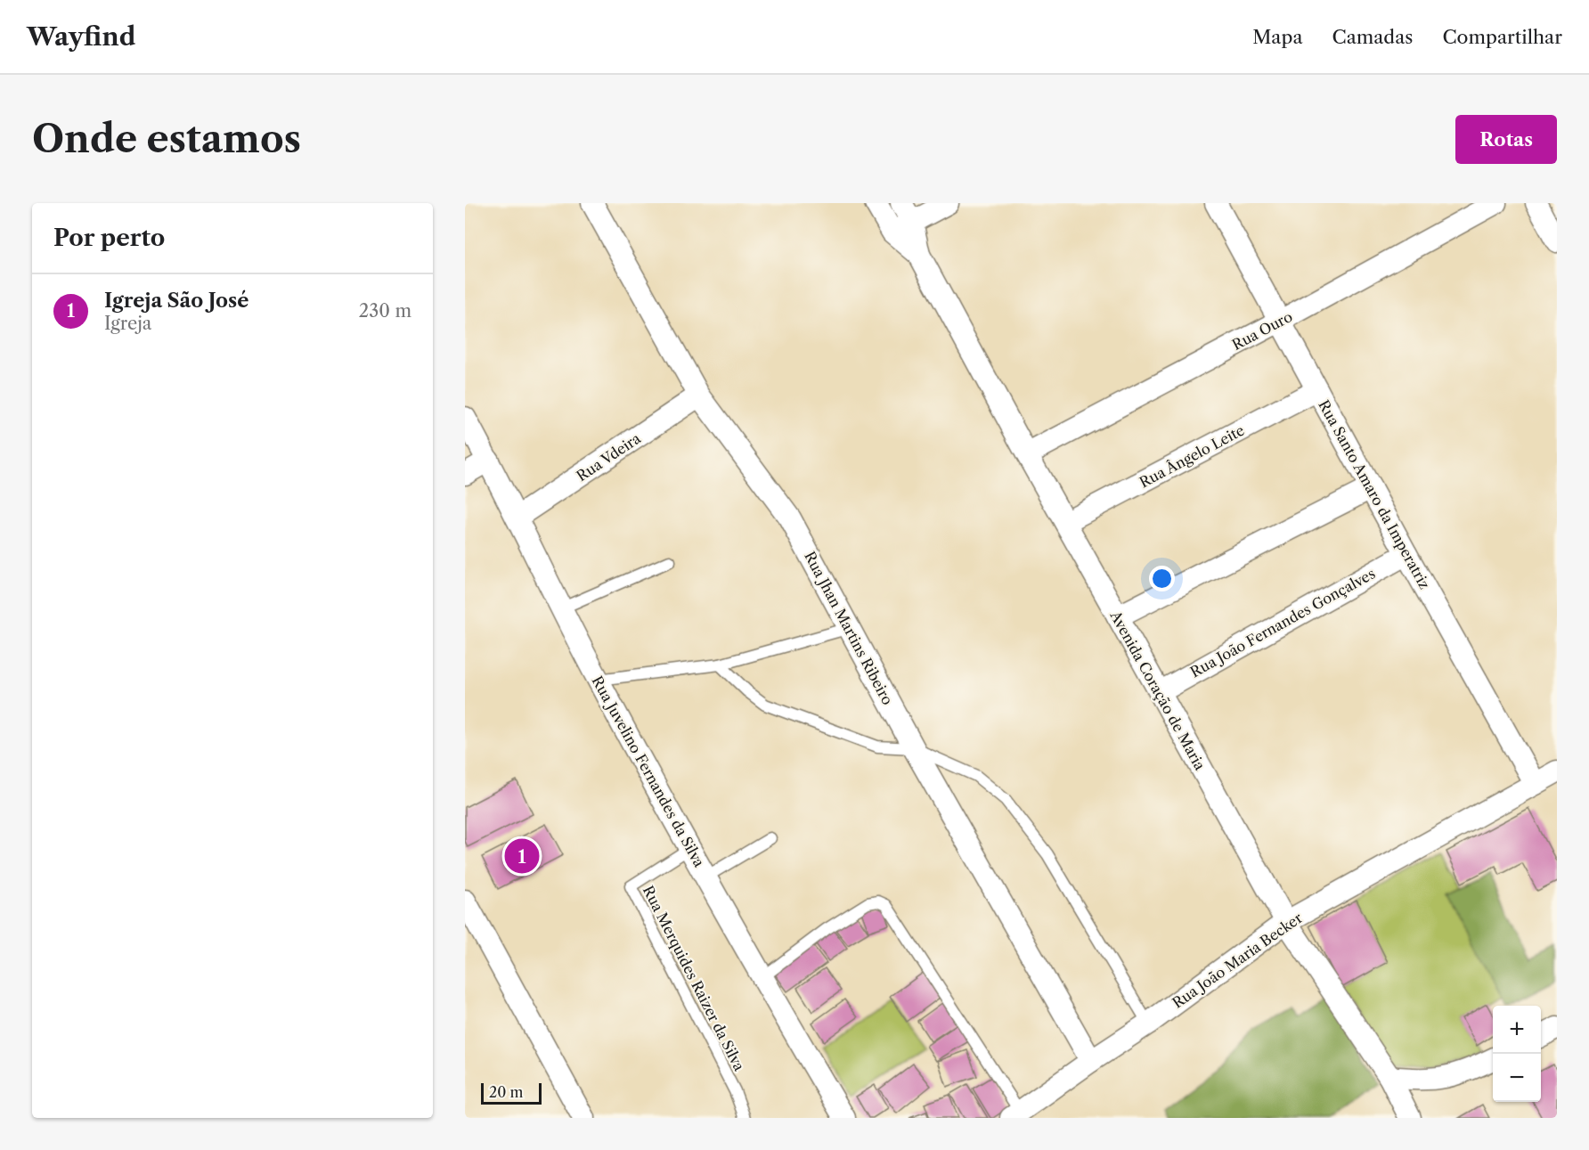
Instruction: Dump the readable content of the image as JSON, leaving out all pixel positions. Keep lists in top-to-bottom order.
{
  "streets": {
    "street": [
      "Rua Ouro",
      "Rua Ângelo Leite",
      "Rua Vdeira",
      "Rua Santo Amaro da Imperatriz",
      "Rua João Fernandes Gonçalves",
      "Rua Jhan Martins Ribeiro",
      "Avenida Coração de Maria",
      "Rua Juvelino Fernandes da Silva",
      "Rua João Maria Becker"
    ],
    "lane": ["Rua Merquides Raizer da Silva"]
  },
  "crossings": [
    ["Rua Ouro", "Rua Santo Amaro da Imperatriz"],
    ["Rua Ouro", "Avenida Coração de Maria"],
    ["Rua Ângelo Leite", "Rua Santo Amaro da Imperatriz"],
    ["Rua Ângelo Leite", "Avenida Coração de Maria"],
    ["Rua Vdeira", "Rua Jhan Martins Ribeiro"],
    ["Rua Vdeira", "Rua Juvelino Fernandes da Silva"],
    ["Rua Santo Amaro da Imperatriz", "Rua João Fernandes Gonçalves"],
    ["Rua Santo Amaro da Imperatriz", "Rua João Maria Becker"],
    ["Rua João Fernandes Gonçalves", "Avenida Coração de Maria"],
    ["Rua Jhan Martins Ribeiro", "Rua João Maria Becker"],
    ["Avenida Coração de Maria", "Rua João Maria Becker"],
    ["Rua Juvelino Fernandes da Silva", "Rua Merquides Raizer da Silva"]
  ],
  "scale_bar": "20 m",
  "page": {
    "header": "Wayfind",
    "nav": ["Mapa", "Camadas", "Compartilhar"],
    "buttons": "Rotas",
    "title": "Onde estamos",
    "heading": "Por perto",
    "list": [
      {
        "mark": "1",
        "name": "Igreja São José",
        "note": "Igreja",
        "value": "230 m"
      }
    ],
    "pins": "1",
    "map_buttons": ["+", "−"],
    "scale": "20 m"
  }
}
